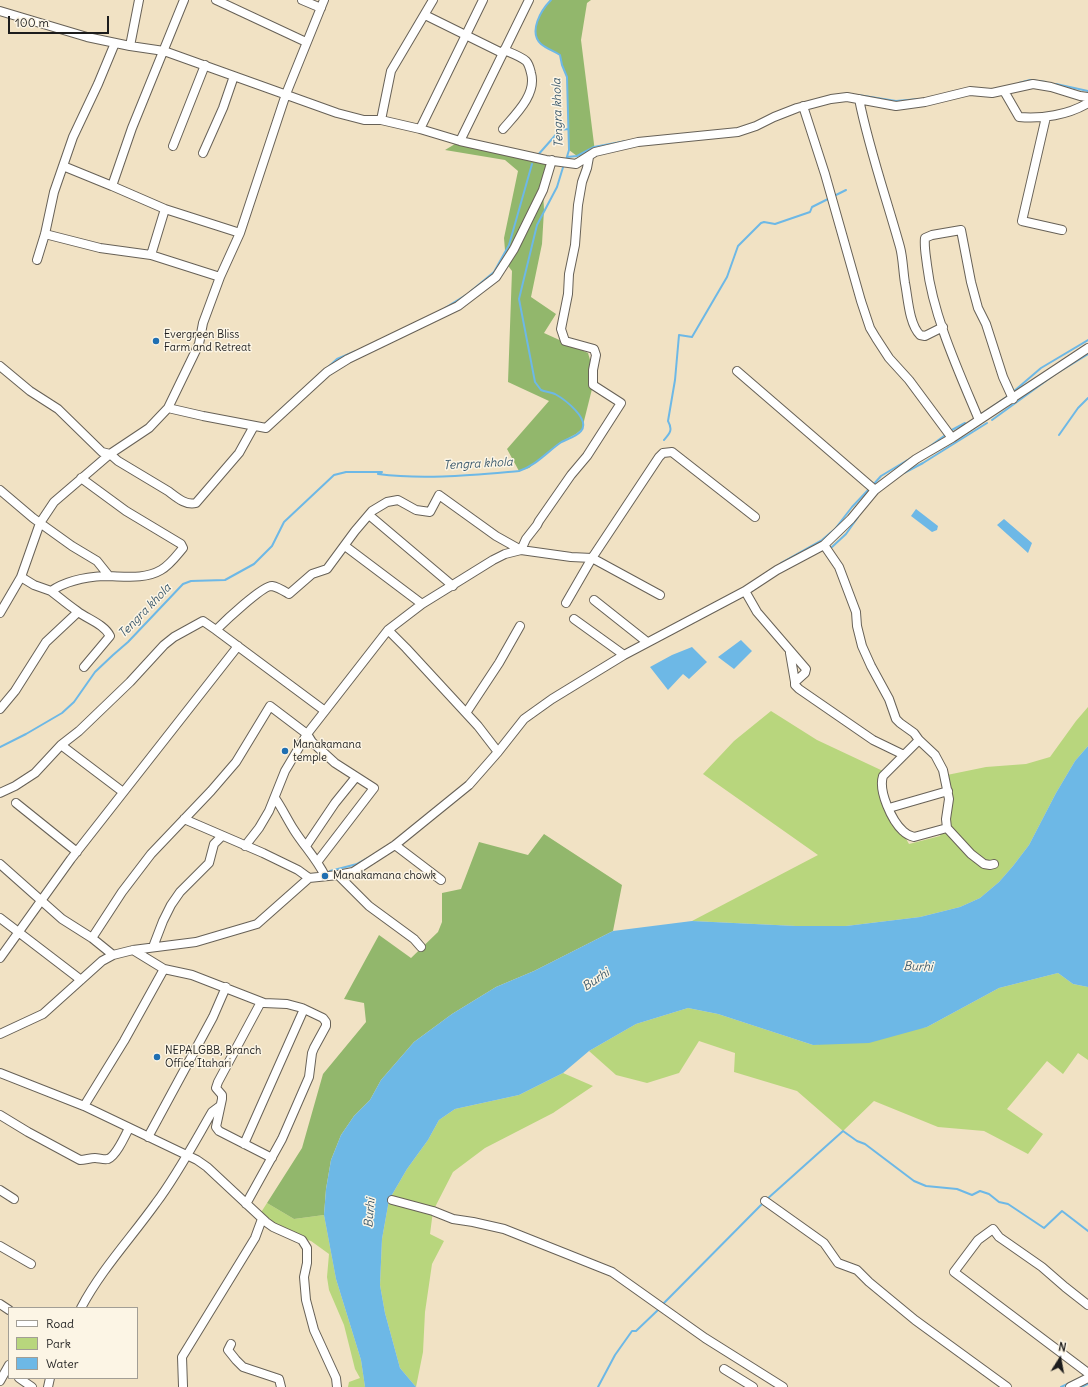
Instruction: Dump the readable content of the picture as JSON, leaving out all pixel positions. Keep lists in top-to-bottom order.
{
  "water": ["Tengra khola", "Burhi"],
  "places": [
    "Evergreen Bliss Farm and Retreat",
    "Manakamana temple",
    "Manakamana chowk",
    "NEPALGBB, Branch Office Itahari"
  ],
  "legend": ["Road", "Park", "Water"],
  "scale_bar": "100 m",
  "north": "top"
}
